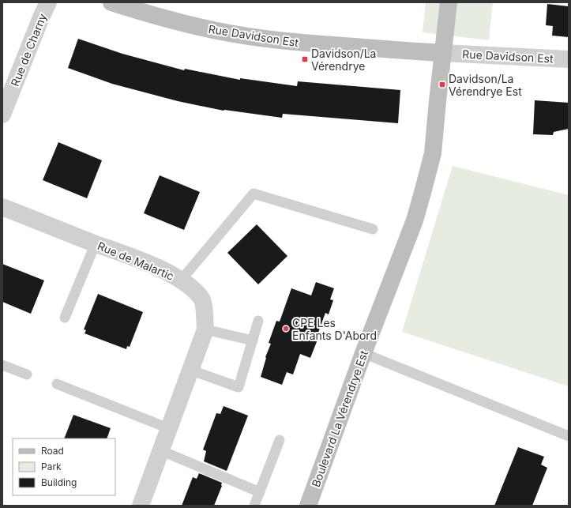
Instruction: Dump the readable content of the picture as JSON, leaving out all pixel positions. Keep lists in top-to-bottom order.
{
  "streets": {
    "street": [
      "Rue Davidson Est",
      "Rue de Charny",
      "Rue de Malartic",
      "Boulevard La Vérendrye Est"
    ]
  },
  "crossings": [
    ["Rue Davidson Est", "Boulevard La Vérendrye Est"]
  ],
  "places": {
    "transit": ["Davidson/La Vérendrye", "Davidson/La Vérendrye Est"],
    "other": ["CPE Les Enfants D'Abord"]
  },
  "legend": ["Road", "Park", "Building"]
}
